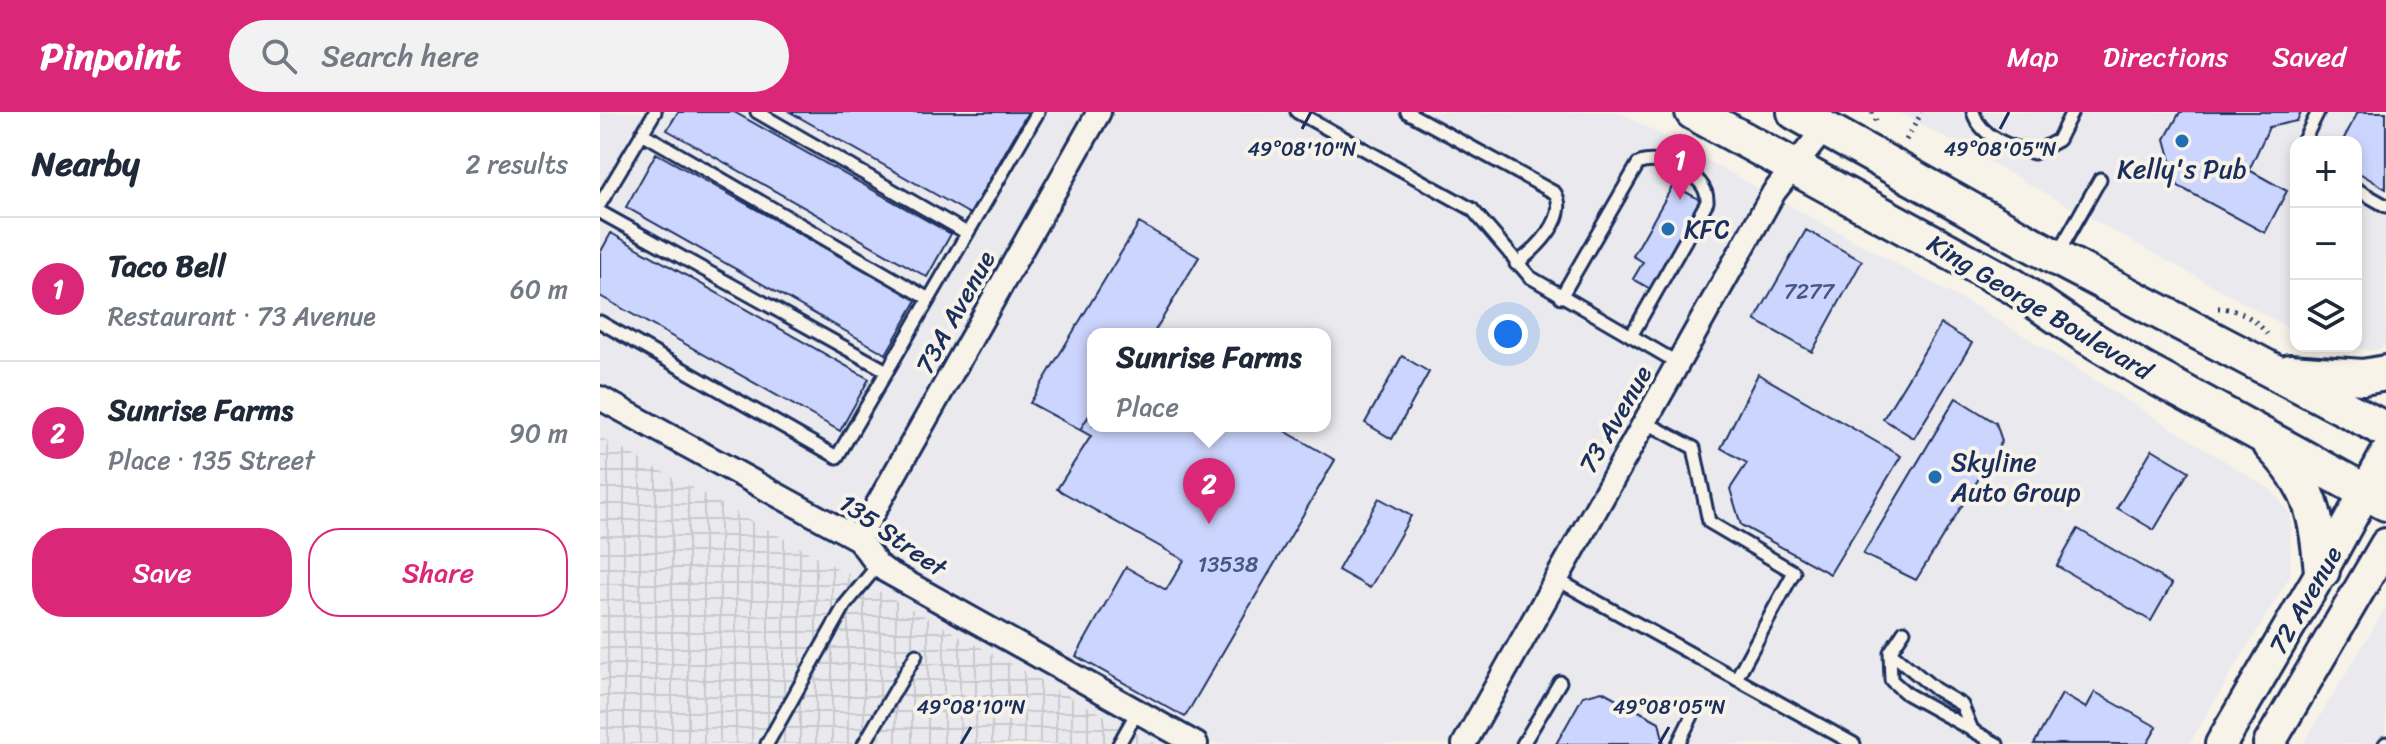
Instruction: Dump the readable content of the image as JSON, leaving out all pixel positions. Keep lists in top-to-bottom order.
{
  "streets": {
    "main road": ["King George Boulevard", "72 Avenue"],
    "street": ["73A Avenue", "73 Avenue", "135 Street"]
  },
  "crossings": [
    ["King George Boulevard", "73 Avenue"],
    ["King George Boulevard", "72 Avenue"],
    ["73A Avenue", "135 Street"]
  ],
  "places": ["Kelly's Pub", "KFC", "Skyline Auto Group"],
  "house_numbers": ["7277", "13538"],
  "page": {
    "header": "Pinpoint",
    "search": "Search here",
    "nav": ["Map", "Directions", "Saved"],
    "heading": ["Nearby", "2 results"],
    "pins": ["1", "2"],
    "map_buttons": ["+", "−"],
    "list": [
      {
        "mark": "1",
        "name": "Taco Bell",
        "note": "Restaurant · 73 Avenue",
        "value": "60 m"
      },
      {
        "mark": "2",
        "name": "Sunrise Farms",
        "note": "Place · 135 Street",
        "value": "90 m"
      }
    ],
    "popup": ["Sunrise Farms", "Place"],
    "buttons": ["Save", "Share"]
  },
  "coordinates": ["49°08'10\"N", "49°08'05\"N"]
}
